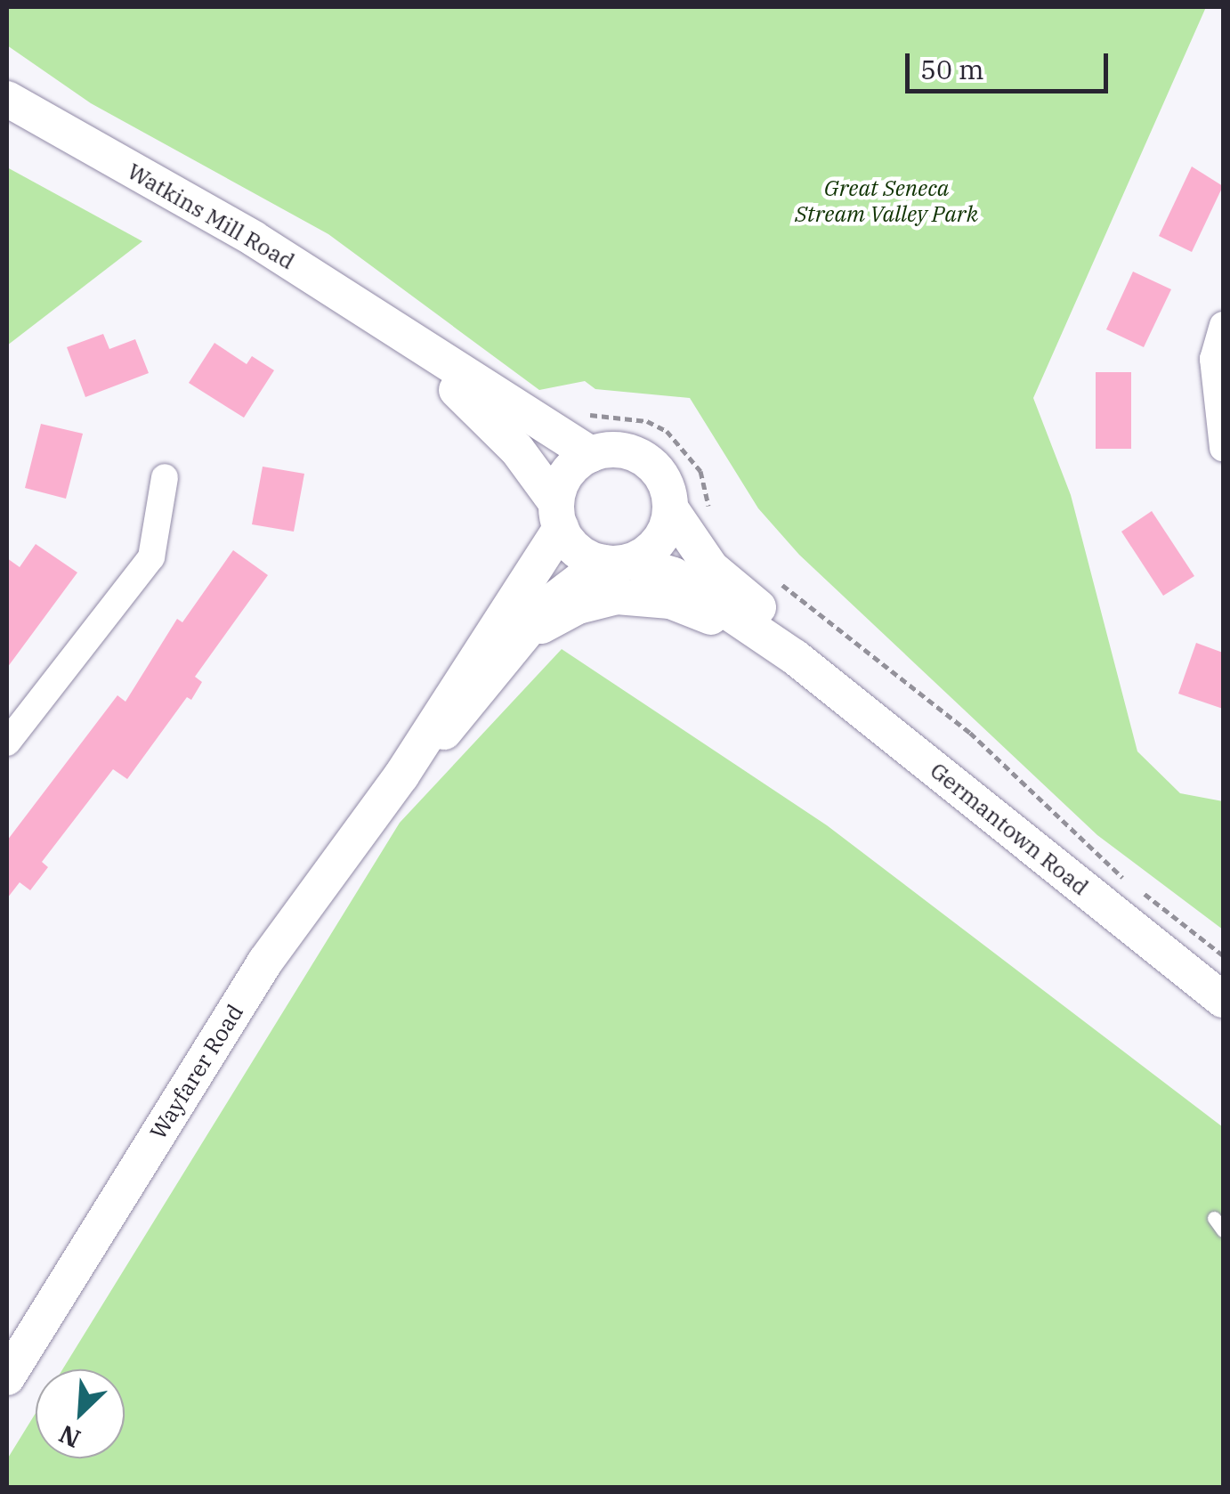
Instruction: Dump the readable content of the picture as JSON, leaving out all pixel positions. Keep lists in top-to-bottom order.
{
  "streets": {
    "street": ["Watkins Mill Road", "Germantown Road", "Wayfarer Road"]
  },
  "crossings": [
    ["Watkins Mill Road", "Germantown Road"],
    ["Watkins Mill Road", "Wayfarer Road"],
    ["Germantown Road", "Wayfarer Road"]
  ],
  "parks": ["Great Seneca Stream Valley Park"],
  "scale_bar": "50 m",
  "north": "bottom left"
}
